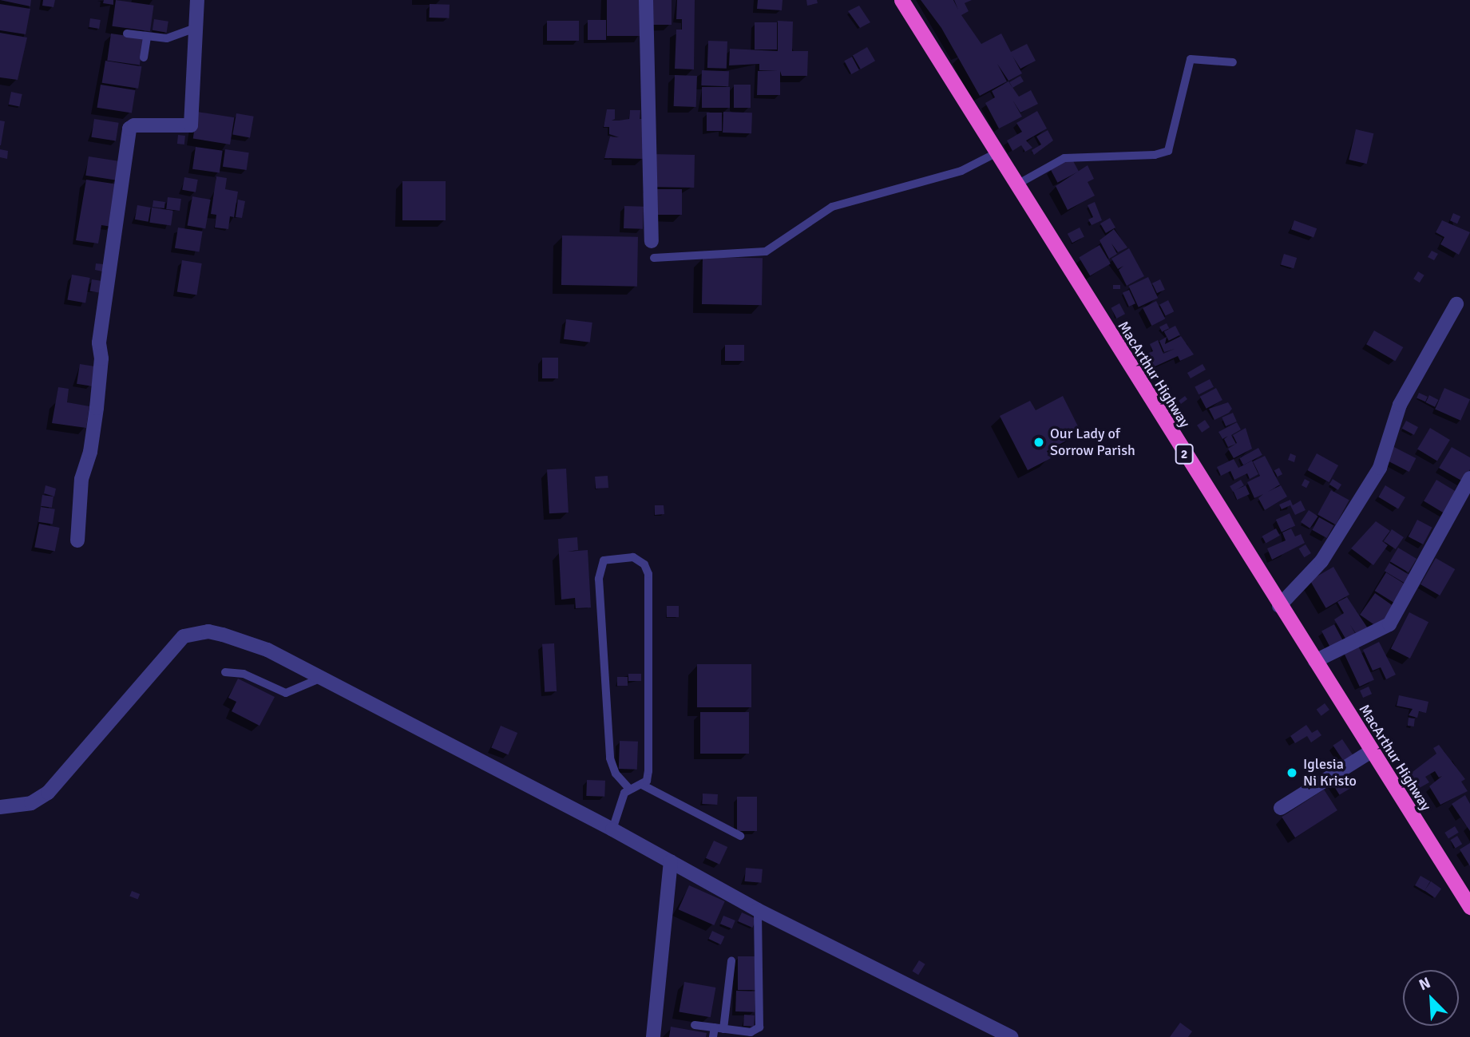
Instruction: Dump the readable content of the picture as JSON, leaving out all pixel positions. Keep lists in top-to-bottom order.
{
  "streets": {
    "highway": ["MacArthur Highway", "2"]
  },
  "places": ["Our Lady of Sorrow Parish", "Iglesia Ni Kristo"],
  "north": "top left"
}
